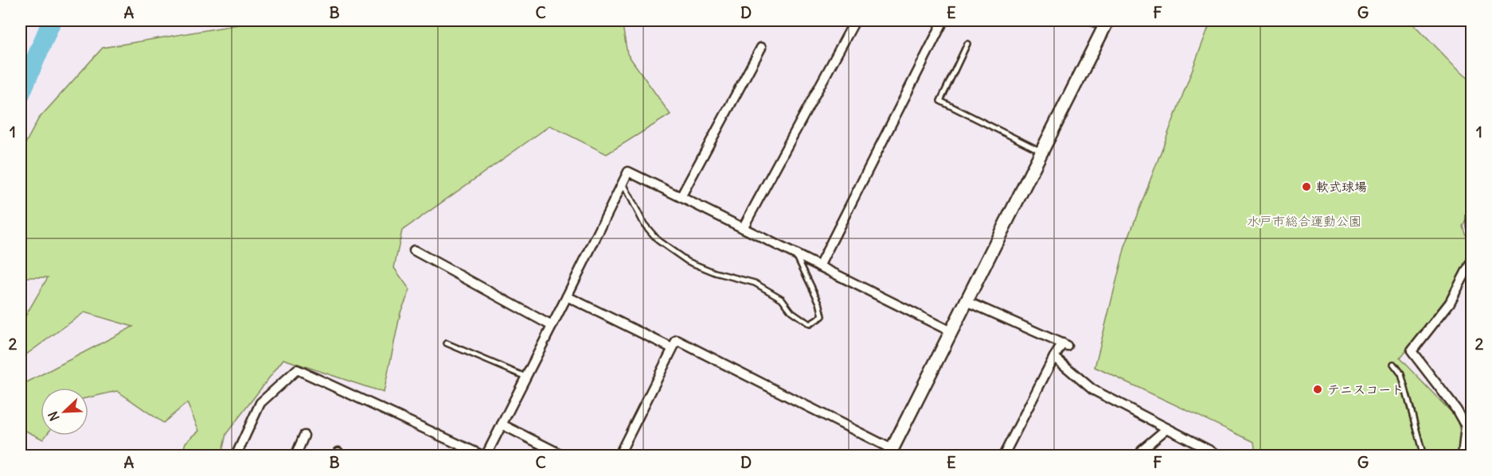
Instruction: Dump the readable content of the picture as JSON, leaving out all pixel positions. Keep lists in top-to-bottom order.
{
  "parks": ["水戸市総合運動公園"],
  "places": ["軟式球場", "テニスコート"],
  "north": "bottom left",
  "grid": {
    "columns": [
      "A",
      "B",
      "C",
      "D",
      "E",
      "F",
      "G"
    ],
    "rows": ["1", "2"]
  }
}
